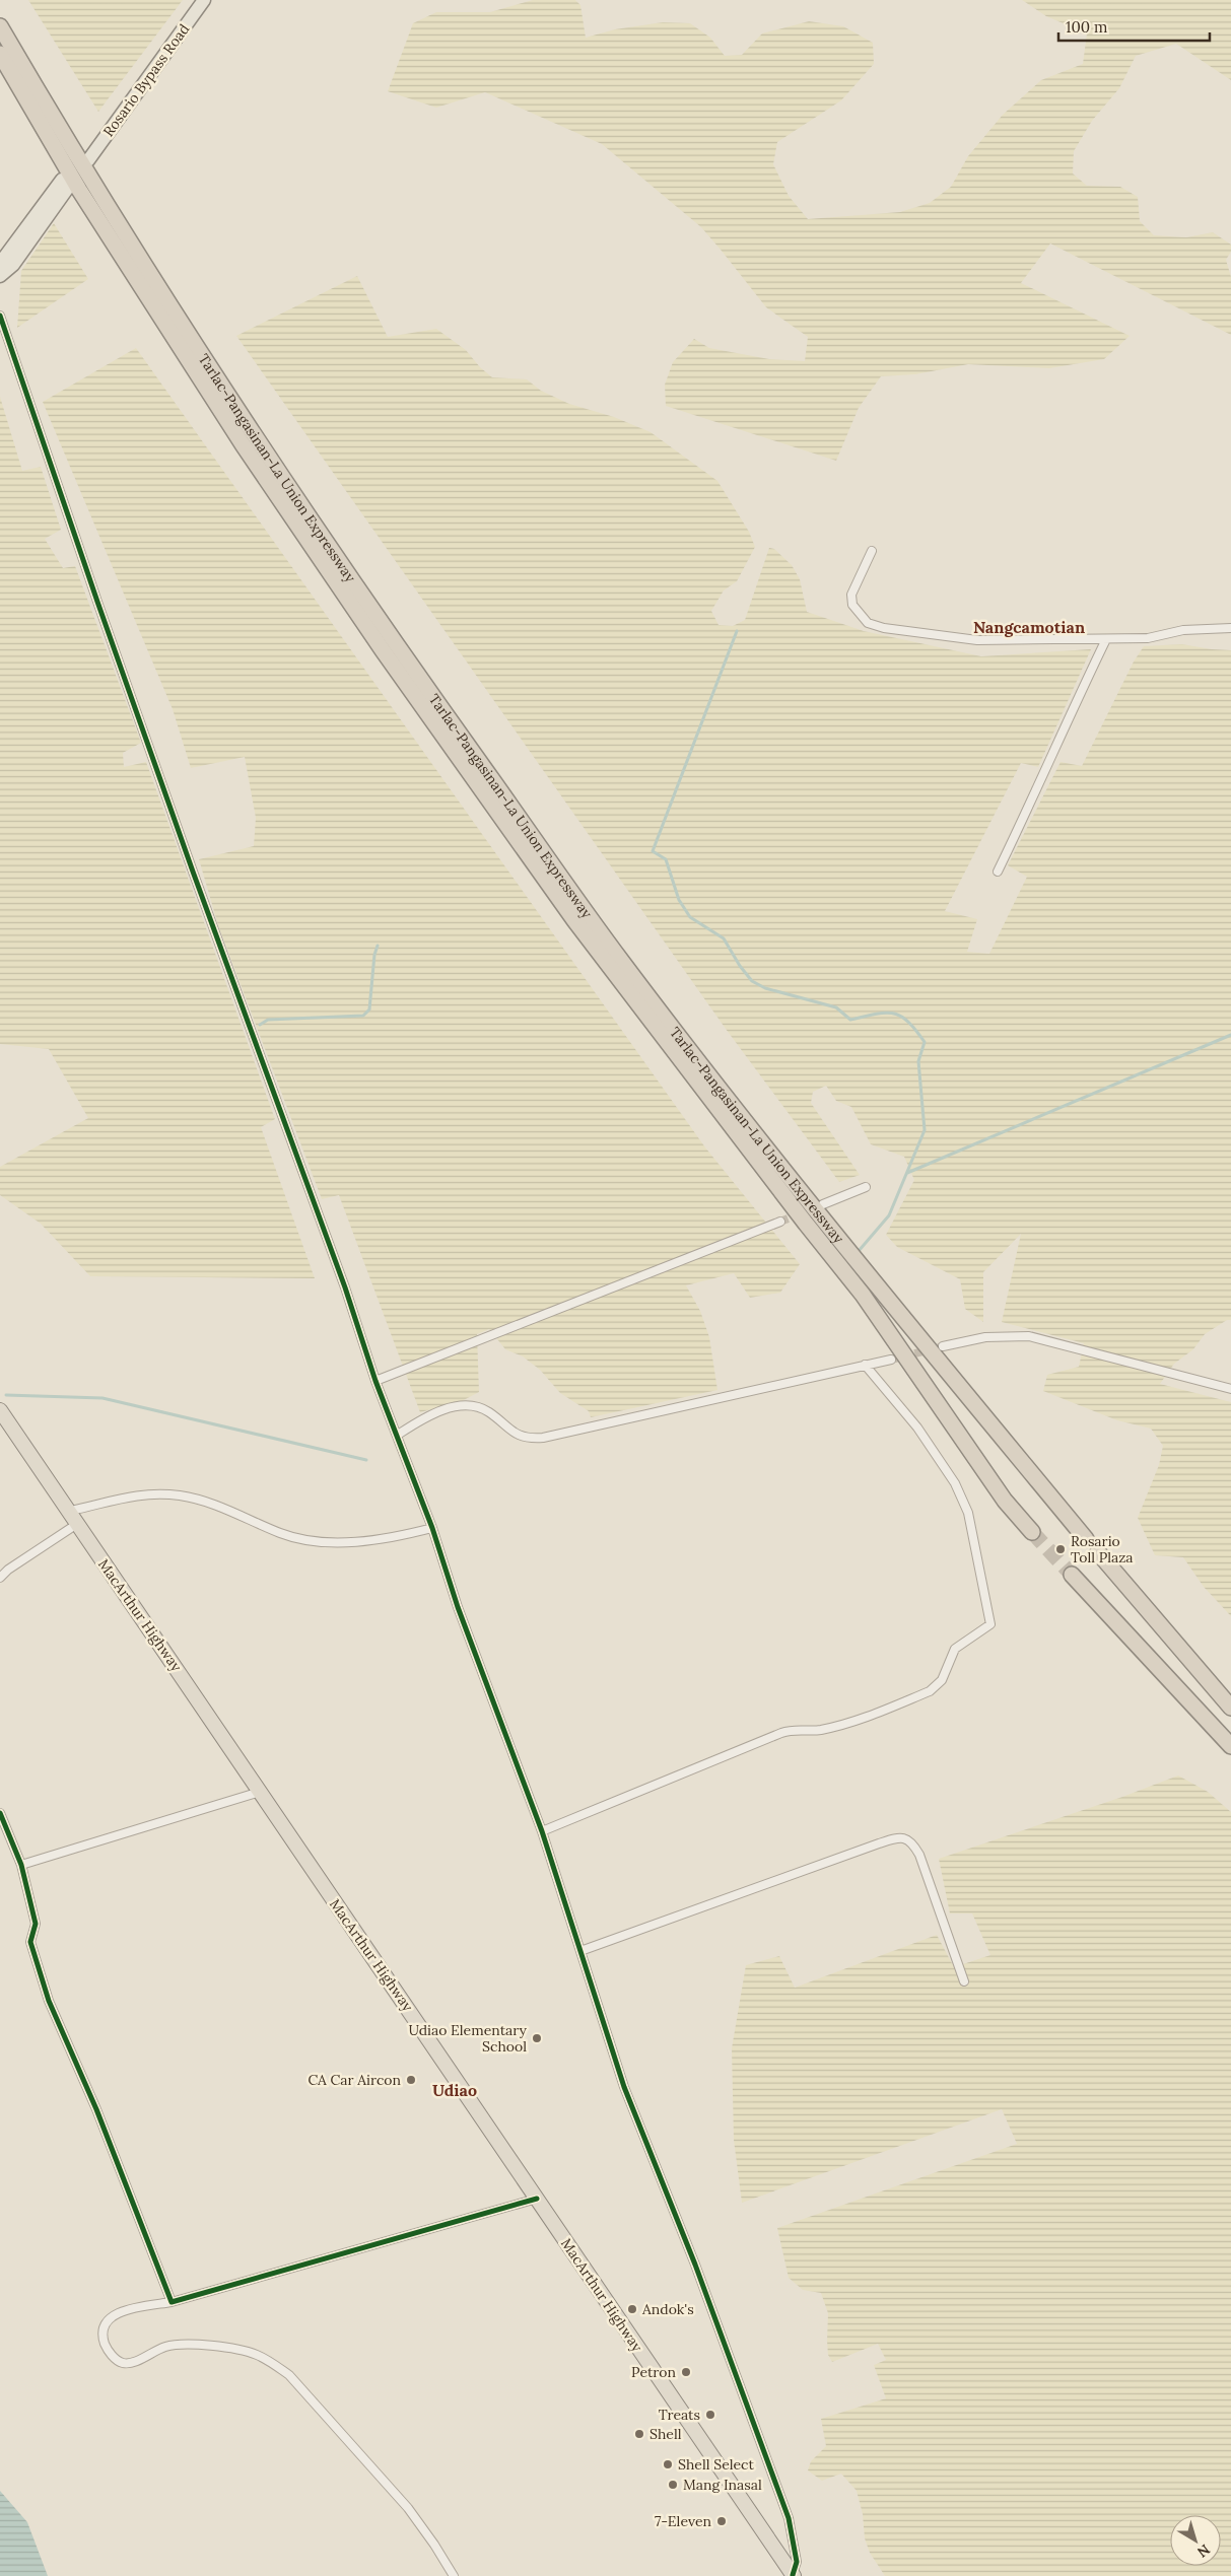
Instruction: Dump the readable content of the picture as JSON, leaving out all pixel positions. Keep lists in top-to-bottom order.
{
  "streets": {
    "highway": ["Tarlac-Pangasinan-La Union Expressway", "MacArthur Highway"],
    "main road": ["Rosario Bypass Road"]
  },
  "districts": ["Nangcamotian", "Udiao"],
  "places": [
    "Rosario Toll Plaza",
    "Udiao Elementary School",
    "CA Car Aircon",
    "Andok's",
    "Petron",
    "Treats",
    "Shell",
    "Shell Select",
    "Mang Inasal",
    "7-Eleven"
  ],
  "scale_bar": "100 m",
  "north": "bottom right"
}
